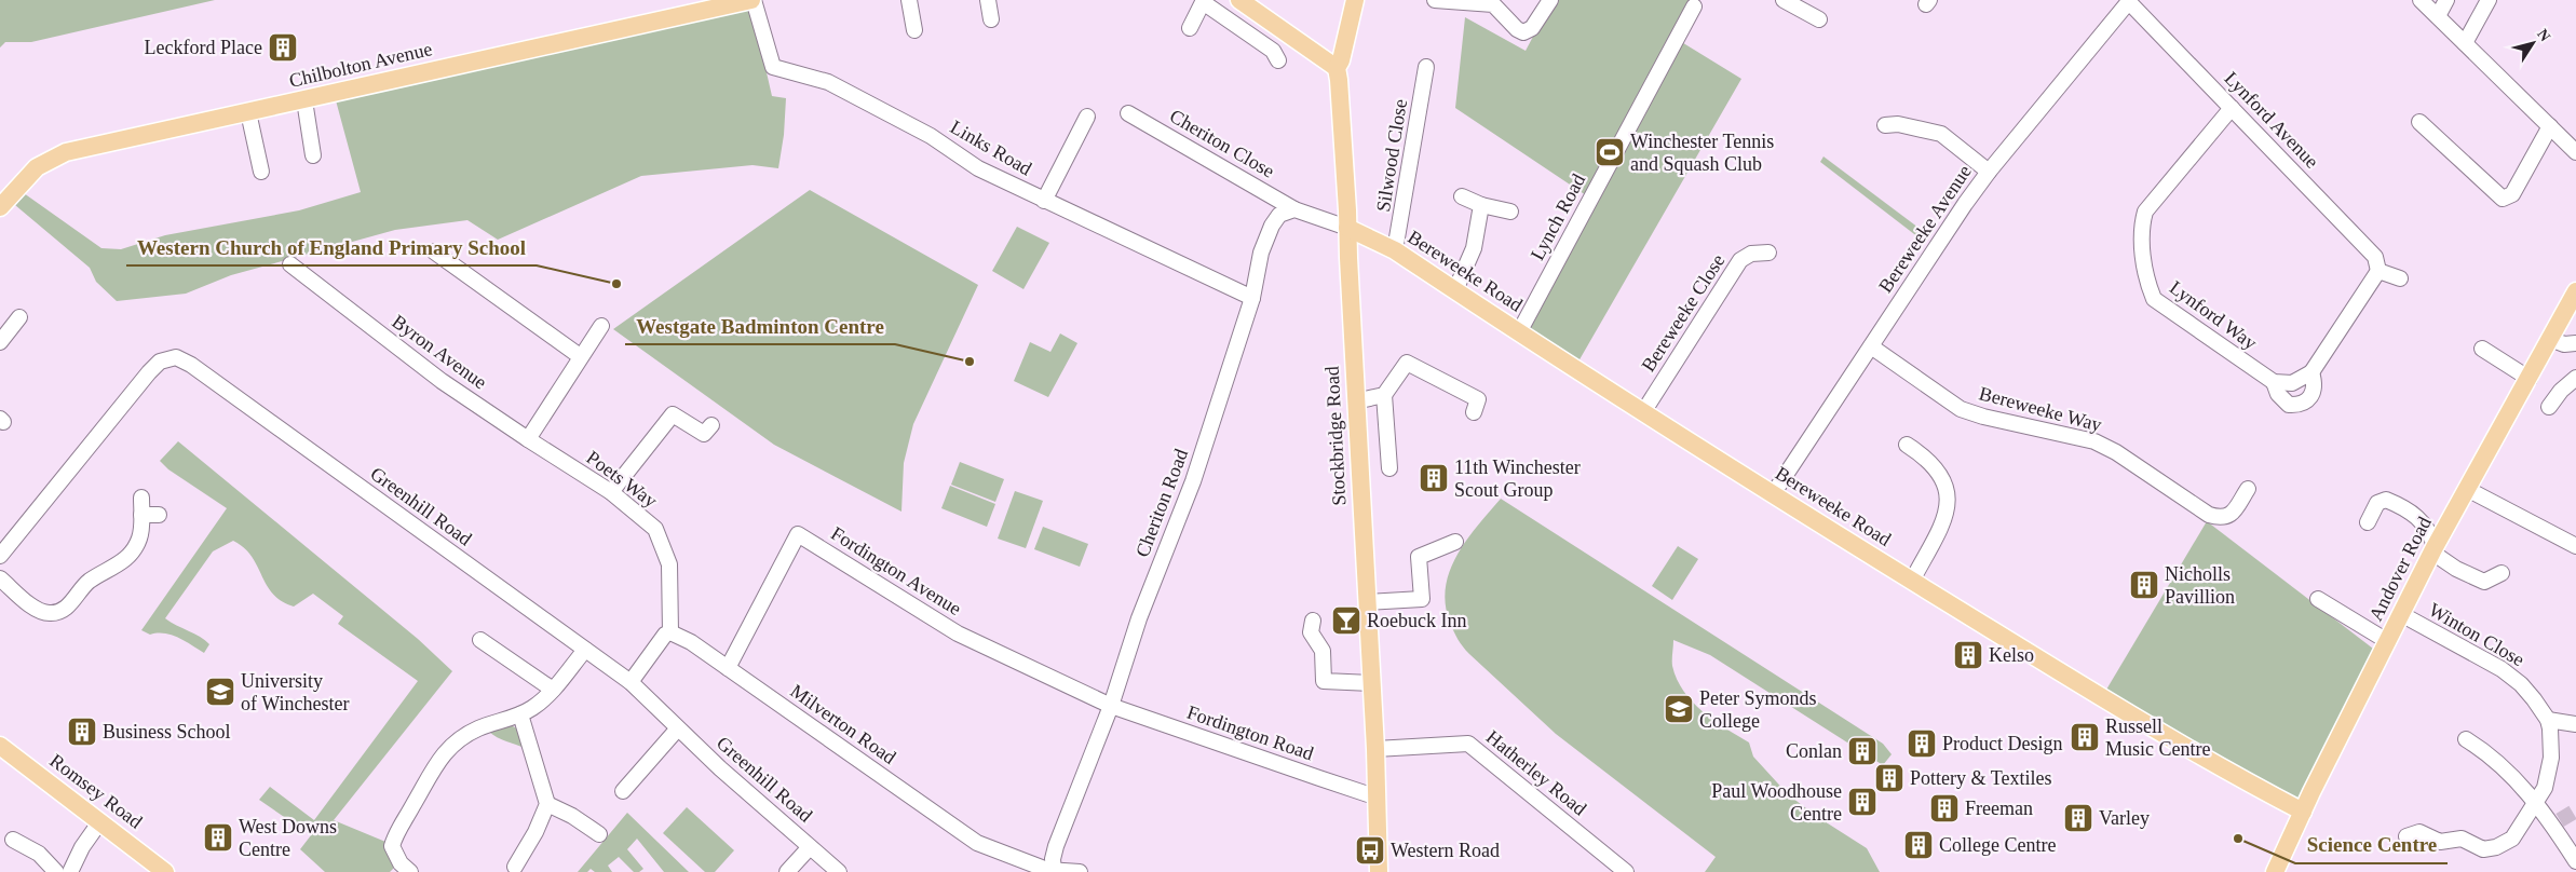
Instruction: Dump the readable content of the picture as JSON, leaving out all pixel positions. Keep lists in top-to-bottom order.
{
  "streets": {
    "main road": [
      "Chilbolton Avenue",
      "Bereweeke Road",
      "Stockbridge Road",
      "Andover Road",
      "Romsey Road"
    ],
    "street": [
      "Lynford Avenue",
      "Cheriton Close",
      "Links Road",
      "Silwood Close",
      "Lynch Road",
      "Bereweeke Avenue",
      "Bereweeke Close",
      "Lynford Way",
      "Byron Avenue",
      "Bereweeke Way",
      "Poets Way",
      "Cheriton Road",
      "Greenhill Road",
      "Fordington Avenue",
      "Winton Close",
      "Milverton Road",
      "Fordington Road",
      "Hatherley Road"
    ]
  },
  "crossings": [
    ["Chilbolton Avenue", "Links Road"],
    ["Lynford Avenue", "Bereweeke Avenue"],
    ["Lynford Avenue", "Lynford Way"],
    ["Cheriton Close", "Cheriton Road"],
    ["Links Road", "Cheriton Road"],
    ["Silwood Close", "Bereweeke Road"],
    ["Lynch Road", "Bereweeke Road"],
    ["Bereweeke Avenue", "Bereweeke Road"],
    ["Bereweeke Avenue", "Bereweeke Way"],
    ["Bereweeke Road", "Bereweeke Close"],
    ["Bereweeke Road", "Stockbridge Road"],
    ["Bereweeke Road", "Andover Road"],
    ["Byron Avenue", "Poets Way"],
    ["Stockbridge Road", "Fordington Road"],
    ["Stockbridge Road", "Hatherley Road"],
    ["Poets Way", "Milverton Road"],
    ["Cheriton Road", "Fordington Avenue"],
    ["Cheriton Road", "Milverton Road"],
    ["Cheriton Road", "Fordington Road"],
    ["Andover Road", "Winton Close"],
    ["Fordington Avenue", "Milverton Road"],
    ["Fordington Avenue", "Fordington Road"]
  ],
  "places": {
    "building": [
      "Leckford Place",
      "11th Winchester Scout Group",
      "Nicholls Pavillion",
      "Kelso",
      "Business School",
      "Russell Music Centre",
      "Product Design",
      "Conlan",
      "Pottery & Textiles",
      "Paul Woodhouse Centre",
      "Freeman",
      "Varley",
      "West Downs Centre",
      "College Centre"
    ],
    "sports": ["Winchester Tennis and Squash Club"],
    "other": ["Western Church of England Primary School", "Westgate Badminton Centre", "Science Centre"],
    "bar": ["Roebuck Inn"],
    "school or university": ["University of Winchester", "Peter Symonds College"],
    "bus stop": ["Western Road"]
  },
  "north": "top right"
}
